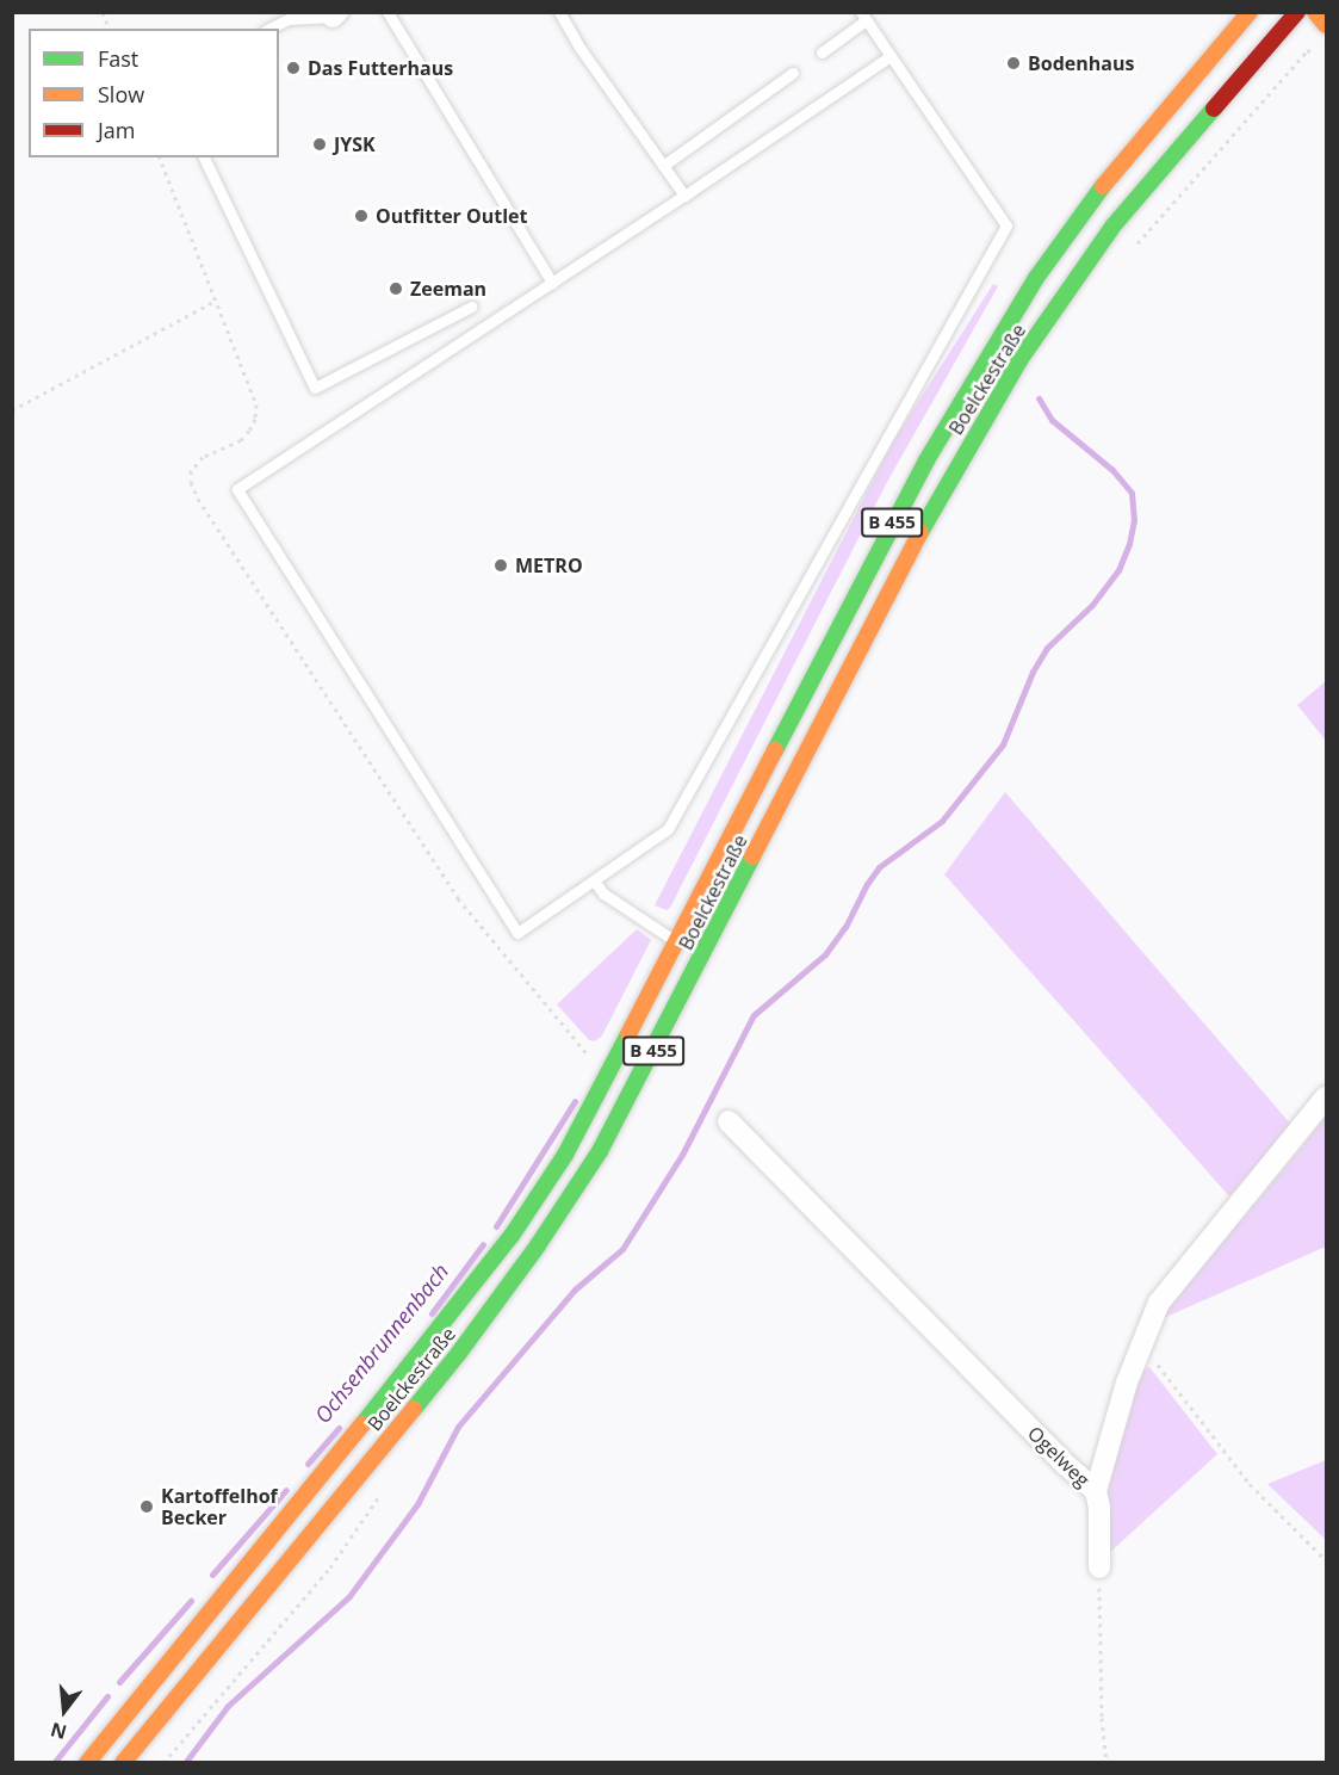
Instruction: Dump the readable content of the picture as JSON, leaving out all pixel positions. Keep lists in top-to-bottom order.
{
  "streets": {
    "main road": ["Boelckestraße", "B 455"],
    "street": ["Ogelweg"]
  },
  "water": ["Ochsenbrunnenbach"],
  "places": [
    "Bodenhaus",
    "Das Futterhaus",
    "JYSK",
    "Outfitter Outlet",
    "Zeeman",
    "METRO",
    "Kartoffelhof Becker"
  ],
  "legend": ["Fast", "Slow", "Jam"],
  "north": "bottom"
}
